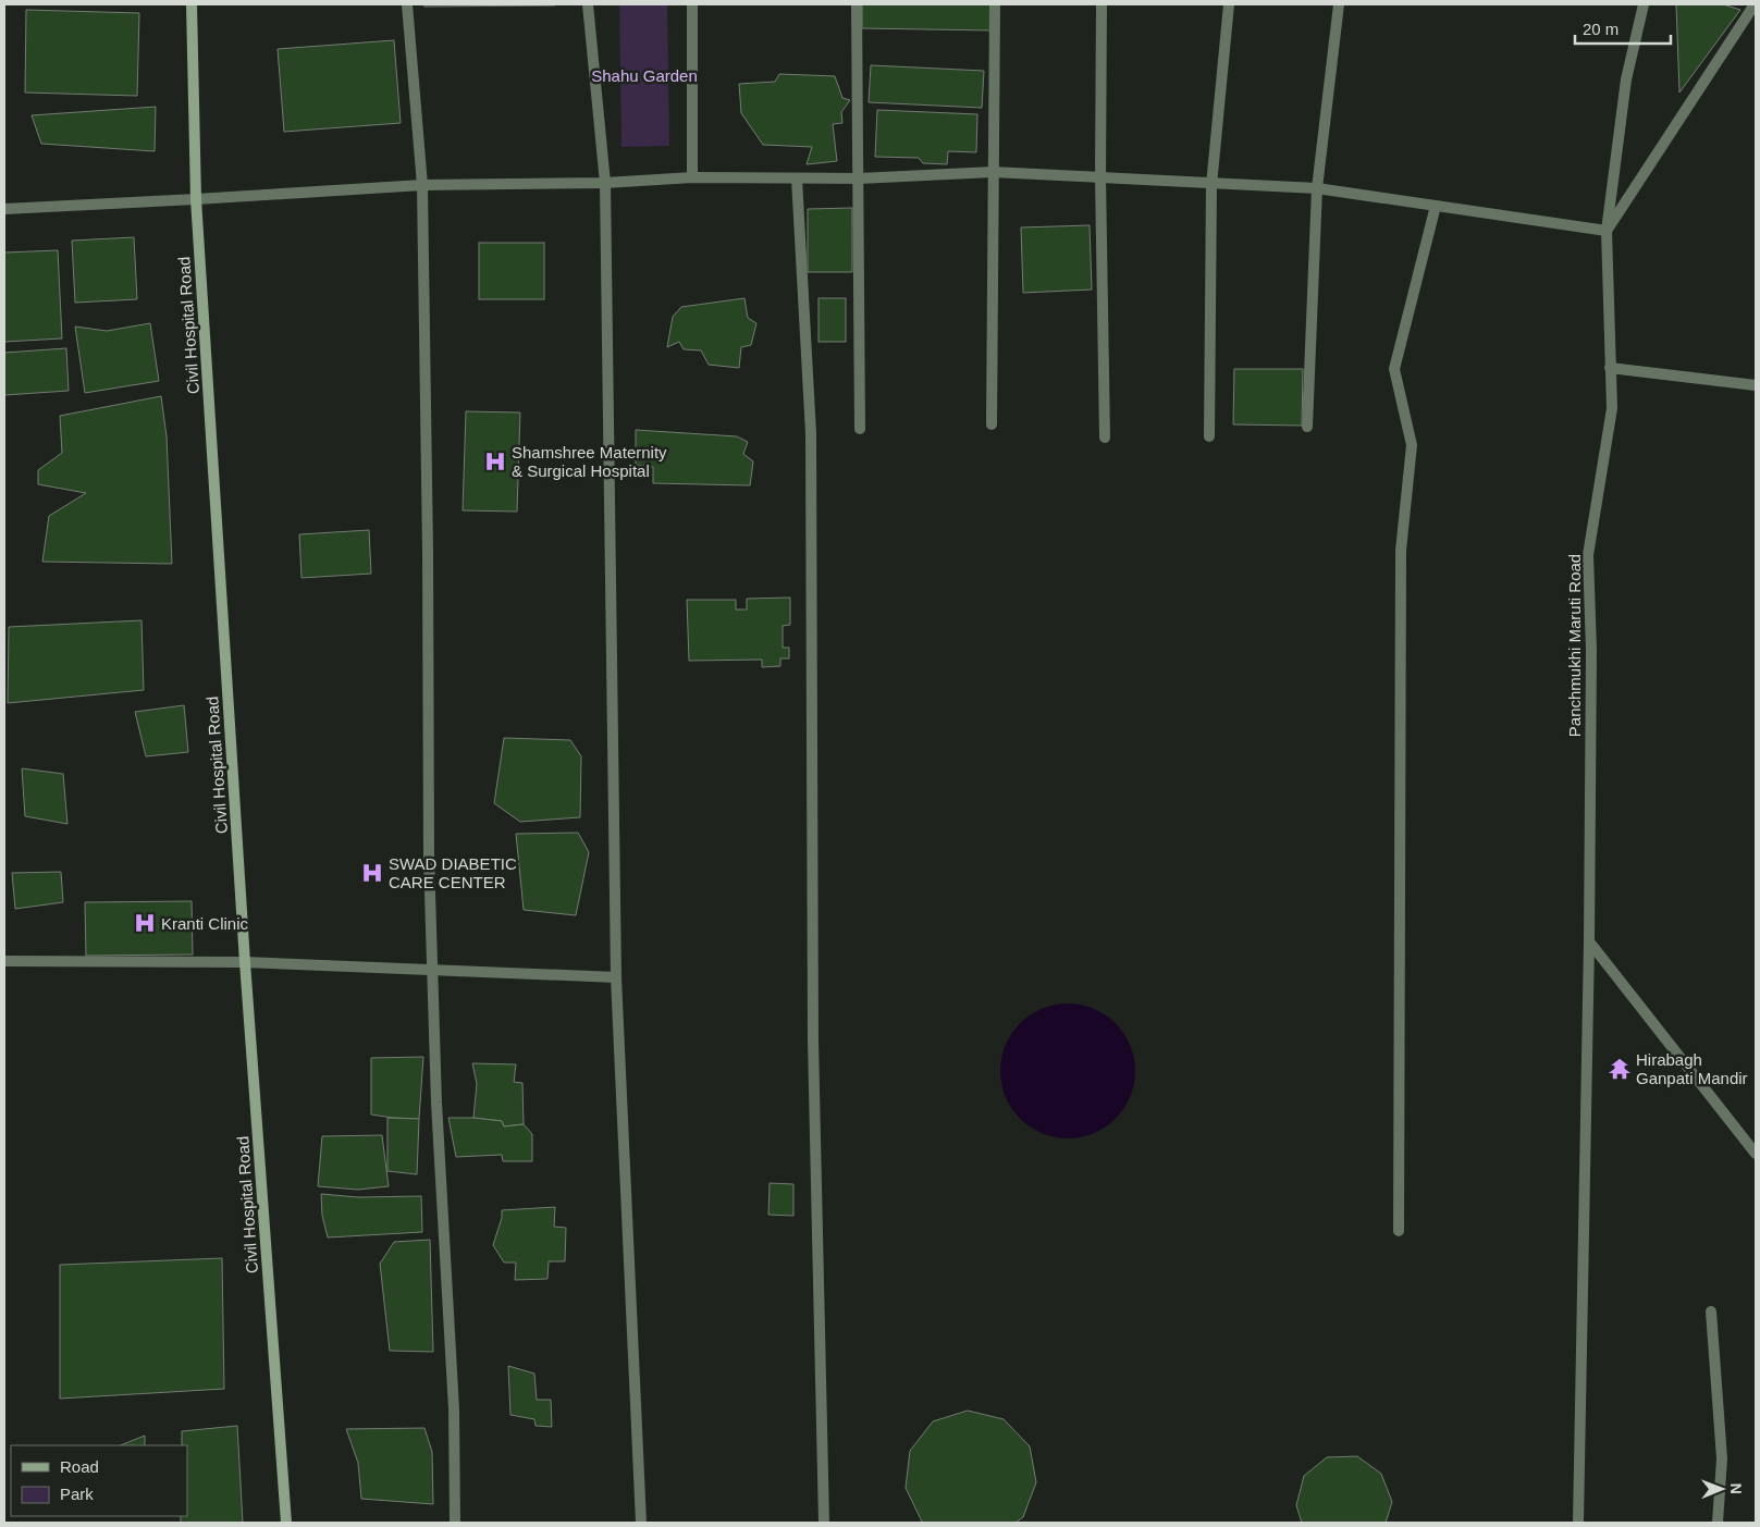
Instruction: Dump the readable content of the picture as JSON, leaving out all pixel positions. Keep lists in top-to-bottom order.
{
  "streets": {
    "main road": ["Civil Hospital Road"],
    "street": ["Panchmukhi Maruti Road"]
  },
  "parks": ["Shahu Garden"],
  "places": {
    "hospital": ["Shamshree Maternity & Surgical Hospital", "SWAD DIABETIC CARE CENTER", "Kranti Clinic"],
    "temple": ["Hirabagh Ganpati Mandir"]
  },
  "legend": ["Road", "Park"],
  "scale_bar": "20 m",
  "north": "right"
}
